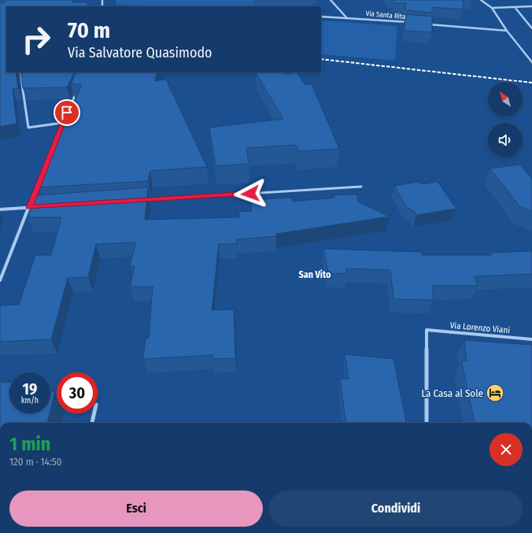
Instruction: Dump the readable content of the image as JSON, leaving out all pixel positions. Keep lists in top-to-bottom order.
{
  "streets": {
    "street": ["Via Santa Rita", "Via Lorenzo Viani"]
  },
  "districts": ["San Vito"],
  "places": {
    "hotel": ["La Casa al Sole"]
  },
  "north": "top left",
  "page": {
    "turn": ["70 m", "Via Salvatore Quasimodo"],
    "speed": "19 km/h",
    "limit": "30",
    "heading": ["1 min", "120 m · 14:50"],
    "buttons": ["Esci", "Condividi"]
  }
}
